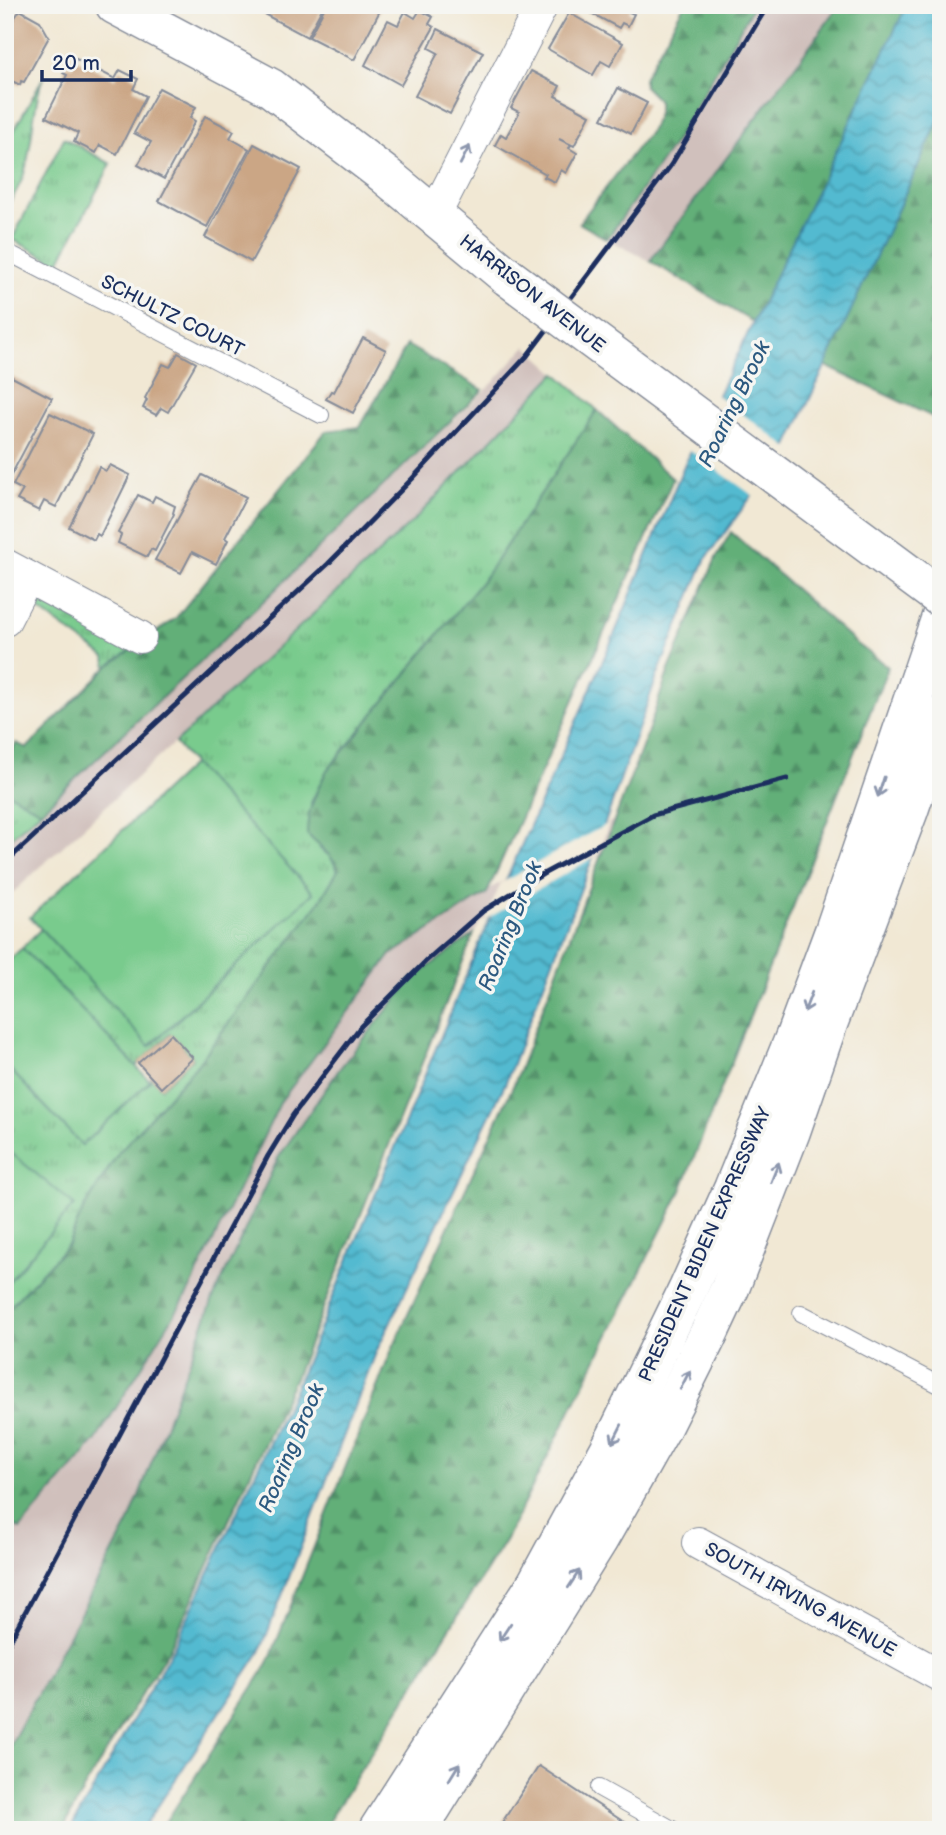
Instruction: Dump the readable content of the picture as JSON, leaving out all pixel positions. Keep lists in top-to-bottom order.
{
  "streets": {
    "main road": ["HARRISON AVENUE", "PRESIDENT BIDEN EXPRESSWAY"],
    "street": ["SOUTH IRVING AVENUE"],
    "lane": ["SCHULTZ COURT"]
  },
  "water": ["Roaring Brook"],
  "scale_bar": "20 m"
}
